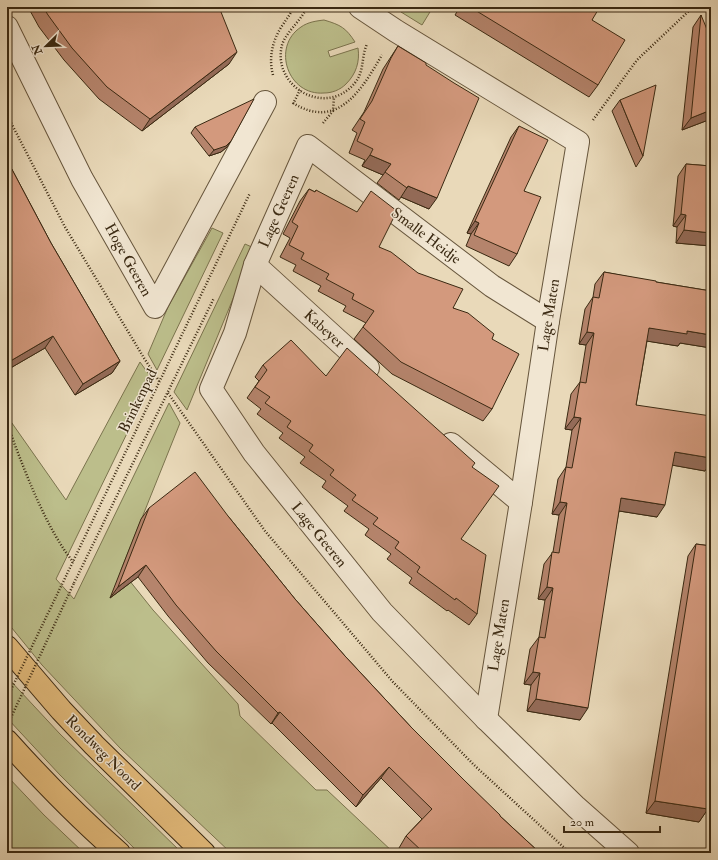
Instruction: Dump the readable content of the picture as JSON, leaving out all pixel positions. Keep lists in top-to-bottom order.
{
  "streets": {
    "main road": ["Rondweg Noord"],
    "street": [
      "Lage Geeren",
      "Smalle Heidje",
      "Hoge Geeren",
      "Lage Maten",
      "Kabeyer"
    ],
    "path": ["Brinkenpad"]
  },
  "crossings": [
    ["Lage Geeren", "Smalle Heidje"],
    ["Lage Geeren", "Lage Maten"],
    ["Lage Geeren", "Kabeyer"],
    ["Smalle Heidje", "Lage Maten"]
  ],
  "scale_bar": "20 m",
  "north": "bottom left"
}
